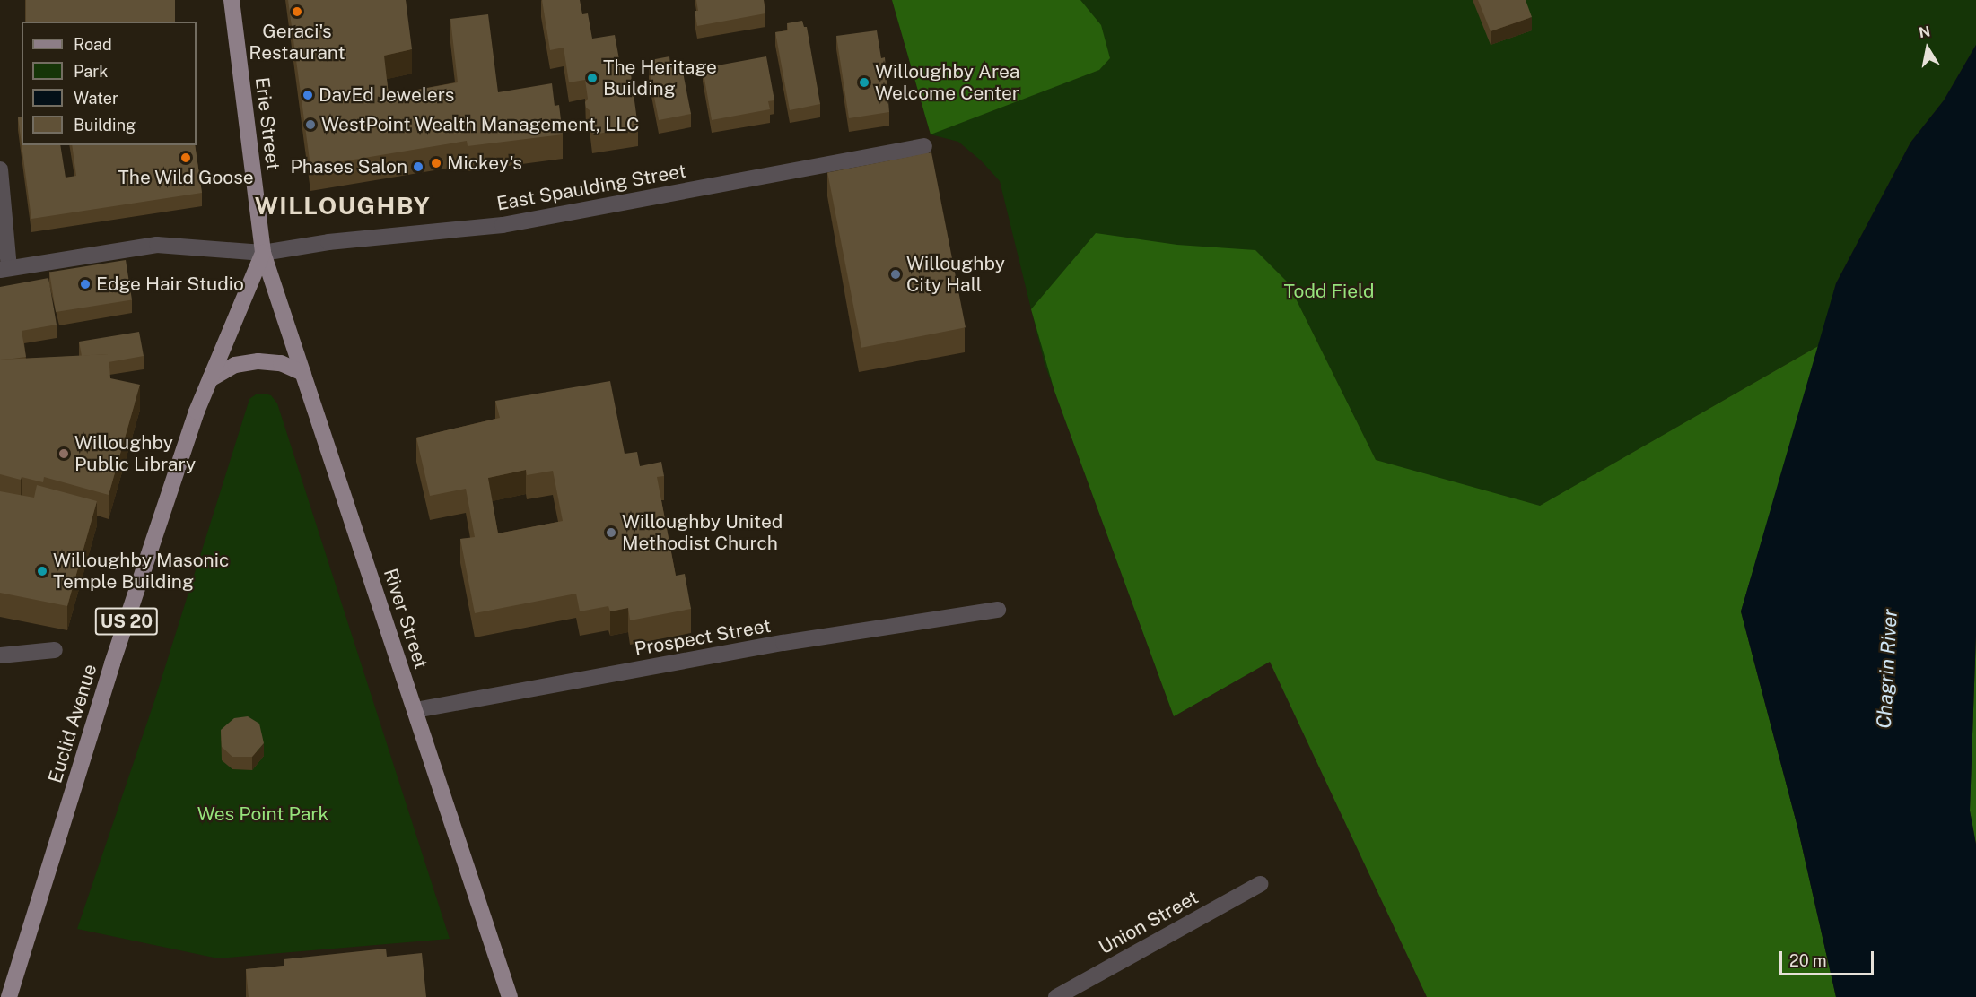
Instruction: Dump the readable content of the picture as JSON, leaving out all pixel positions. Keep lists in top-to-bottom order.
{
  "streets": {
    "main road": [
      "Erie Street",
      "River Street",
      "US 20",
      "Euclid Avenue"
    ],
    "street": ["East Spaulding Street", "Prospect Street", "Union Street"]
  },
  "crossings": [
    ["Erie Street", "East Spaulding Street"],
    ["Erie Street", "River Street"],
    ["Erie Street", "Euclid Avenue"],
    ["East Spaulding Street", "River Street"],
    ["East Spaulding Street", "Euclid Avenue"],
    ["River Street", "Prospect Street"],
    ["River Street", "Euclid Avenue"]
  ],
  "districts": ["WILLOUGHBY"],
  "water": ["Chagrin River"],
  "parks": ["Todd Field", "Wes Point Park"],
  "places": [
    "Geraci's Restaurant",
    "The Heritage Building",
    "Willoughby Area Welcome Center",
    "DavEd Jewelers",
    "WestPoint Wealth Management, LLC",
    "The Wild Goose",
    "Mickey's",
    "Phases Salon",
    "Willoughby City Hall",
    "Edge Hair Studio",
    "Willoughby Public Library",
    "Willoughby United Methodist Church",
    "Willoughby Masonic Temple Building"
  ],
  "legend": [
    "Road",
    "Park",
    "Water",
    "Building"
  ],
  "scale_bar": "20 m",
  "north": "top"
}
